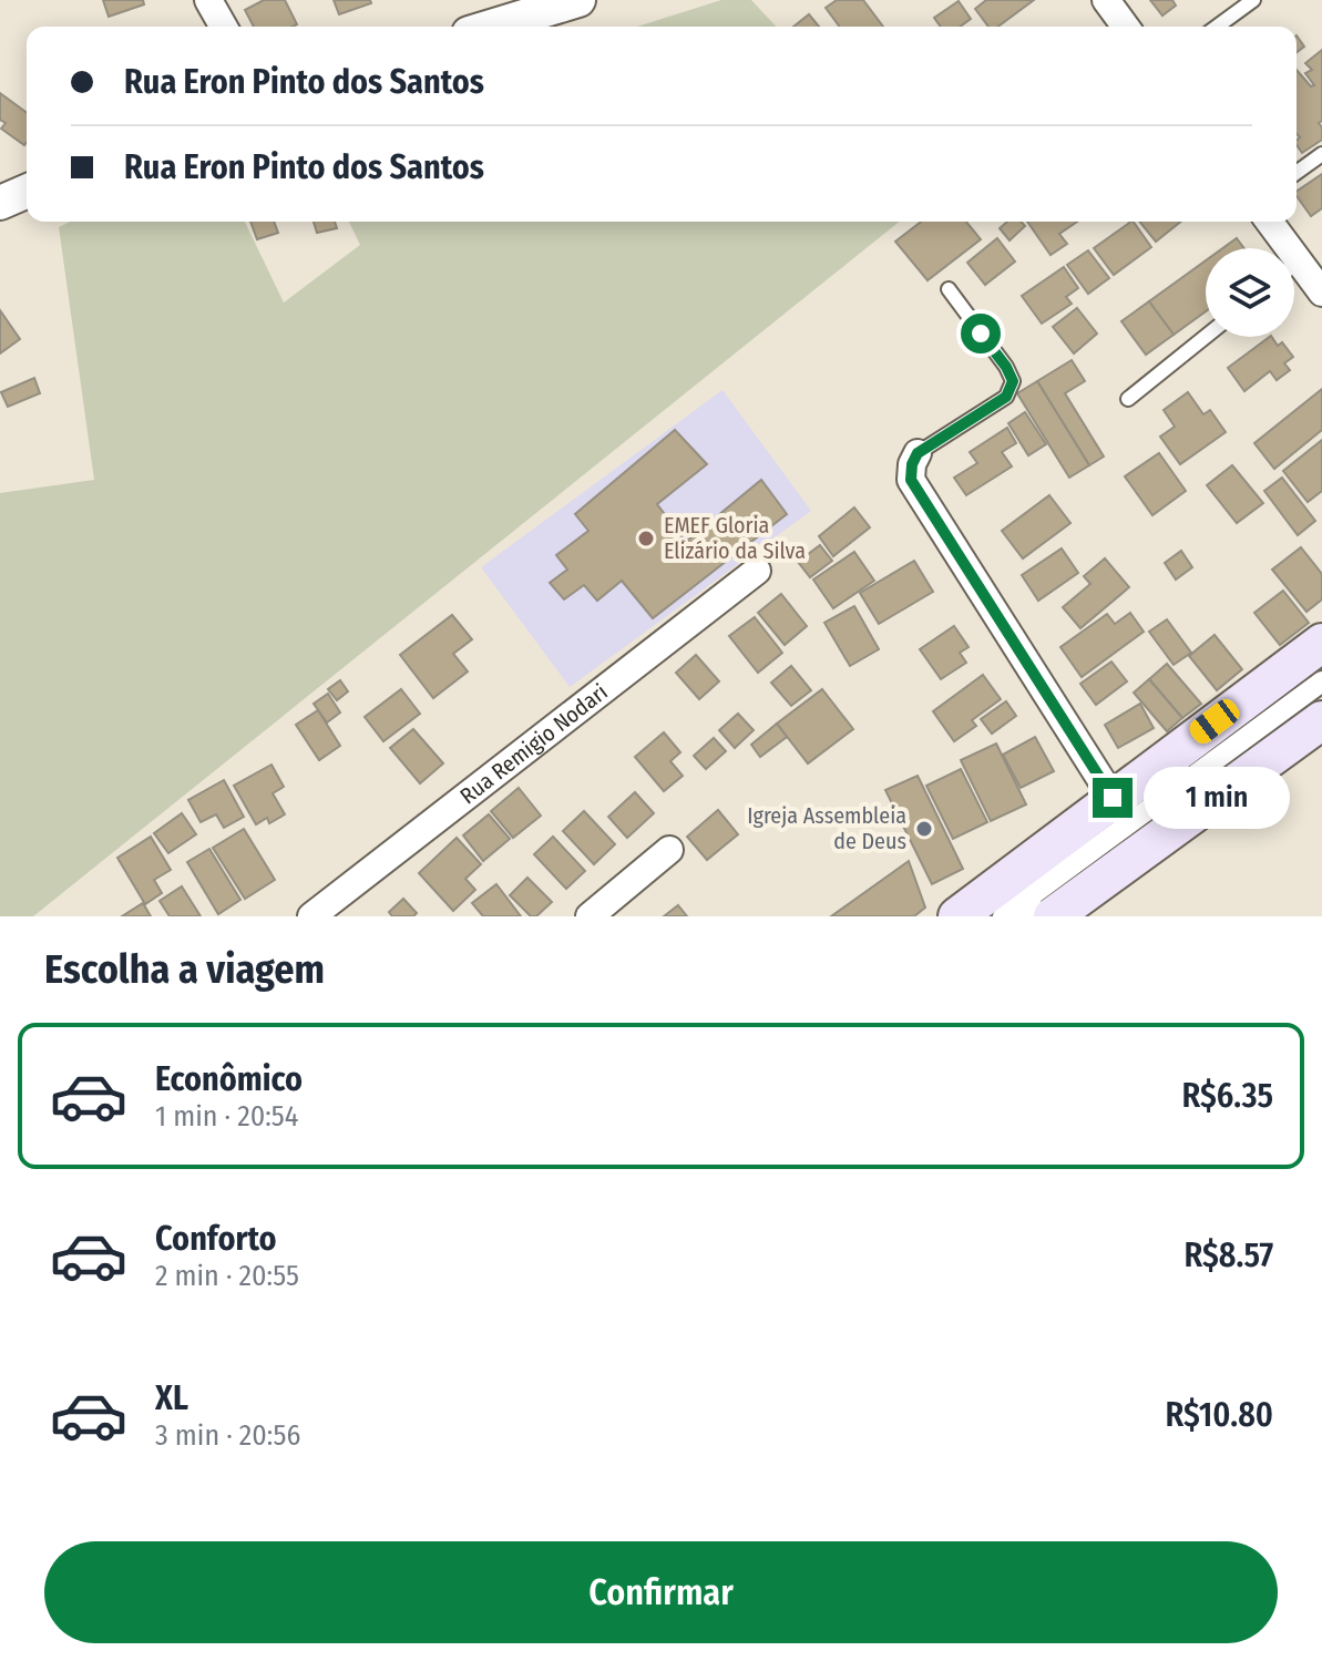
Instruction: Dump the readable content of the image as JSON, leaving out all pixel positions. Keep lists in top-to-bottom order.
{
  "streets": {
    "street": ["Rua Remigio Nodari"]
  },
  "places": ["EMEF Gloria Elizário da Silva", "Igreja Assembleia de Deus"],
  "page": {
    "banner": ["Rua Eron Pinto dos Santos", "Rua Eron Pinto dos Santos"],
    "bubble": "1 min",
    "heading": "Escolha a viagem",
    "list": [
      {
        "name": "Econômico",
        "note": "1 min · 20:54",
        "value": "R$6.35"
      },
      {
        "name": "Conforto",
        "note": "2 min · 20:55",
        "value": "R$8.57"
      },
      {
        "name": "XL",
        "note": "3 min · 20:56",
        "value": "R$10.80"
      }
    ],
    "buttons": "Confirmar"
  }
}
